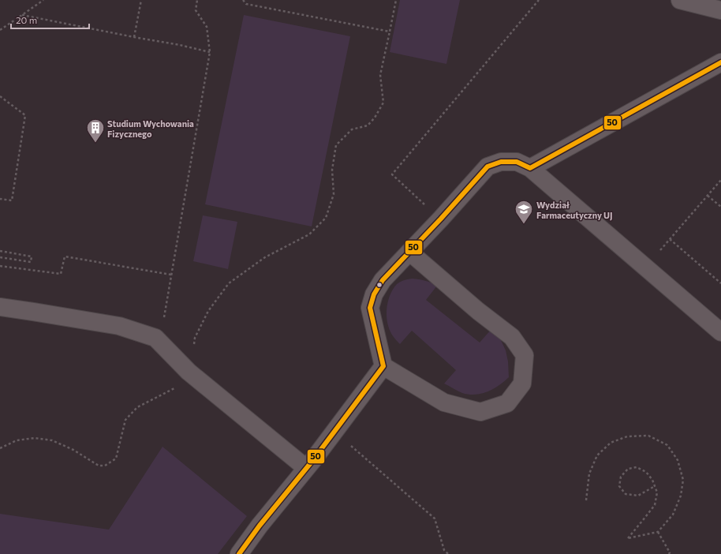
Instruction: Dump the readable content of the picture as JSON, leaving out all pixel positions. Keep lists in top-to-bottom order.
{
  "places": {
    "building": ["Studium Wychowania Fizycznego"],
    "school or university": ["Wydział Farmaceutyczny UJ"]
  },
  "lines": ["transit line 50"],
  "scale_bar": "20 m"
}
